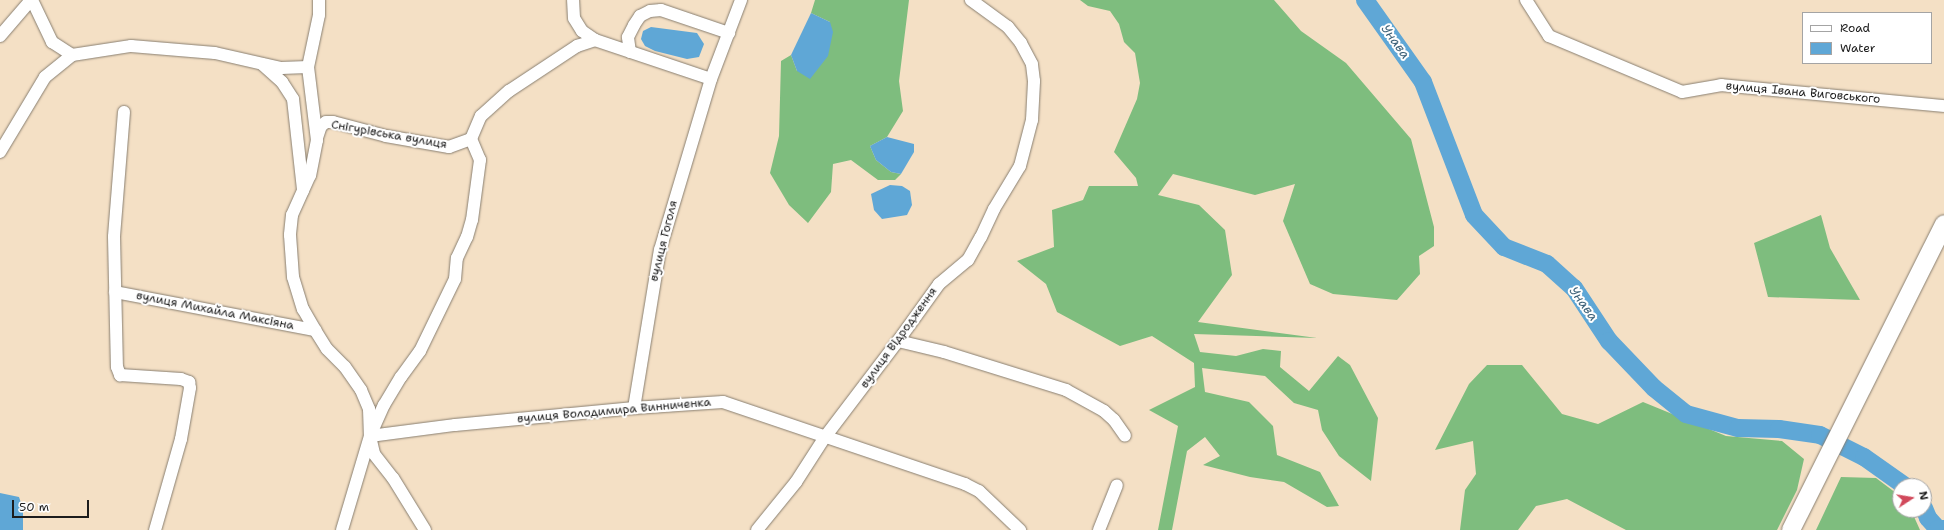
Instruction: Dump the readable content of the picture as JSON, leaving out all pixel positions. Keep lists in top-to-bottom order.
{
  "streets": {
    "street": [
      "вулиця Івана Виговського",
      "Снігурівська вулиця",
      "вулиця Гоголя",
      "вулиця Михайла Максіяна",
      "вулиця Відродження",
      "вулиця Володимира Винниченка"
    ]
  },
  "crossings": [
    ["вулиця Гоголя", "вулиця Володимира Винниченка"],
    ["вулиця Відродження", "вулиця Володимира Винниченка"]
  ],
  "water": ["Унава"],
  "legend": ["Road", "Water"],
  "scale_bar": "50 m",
  "north": "right"
}
